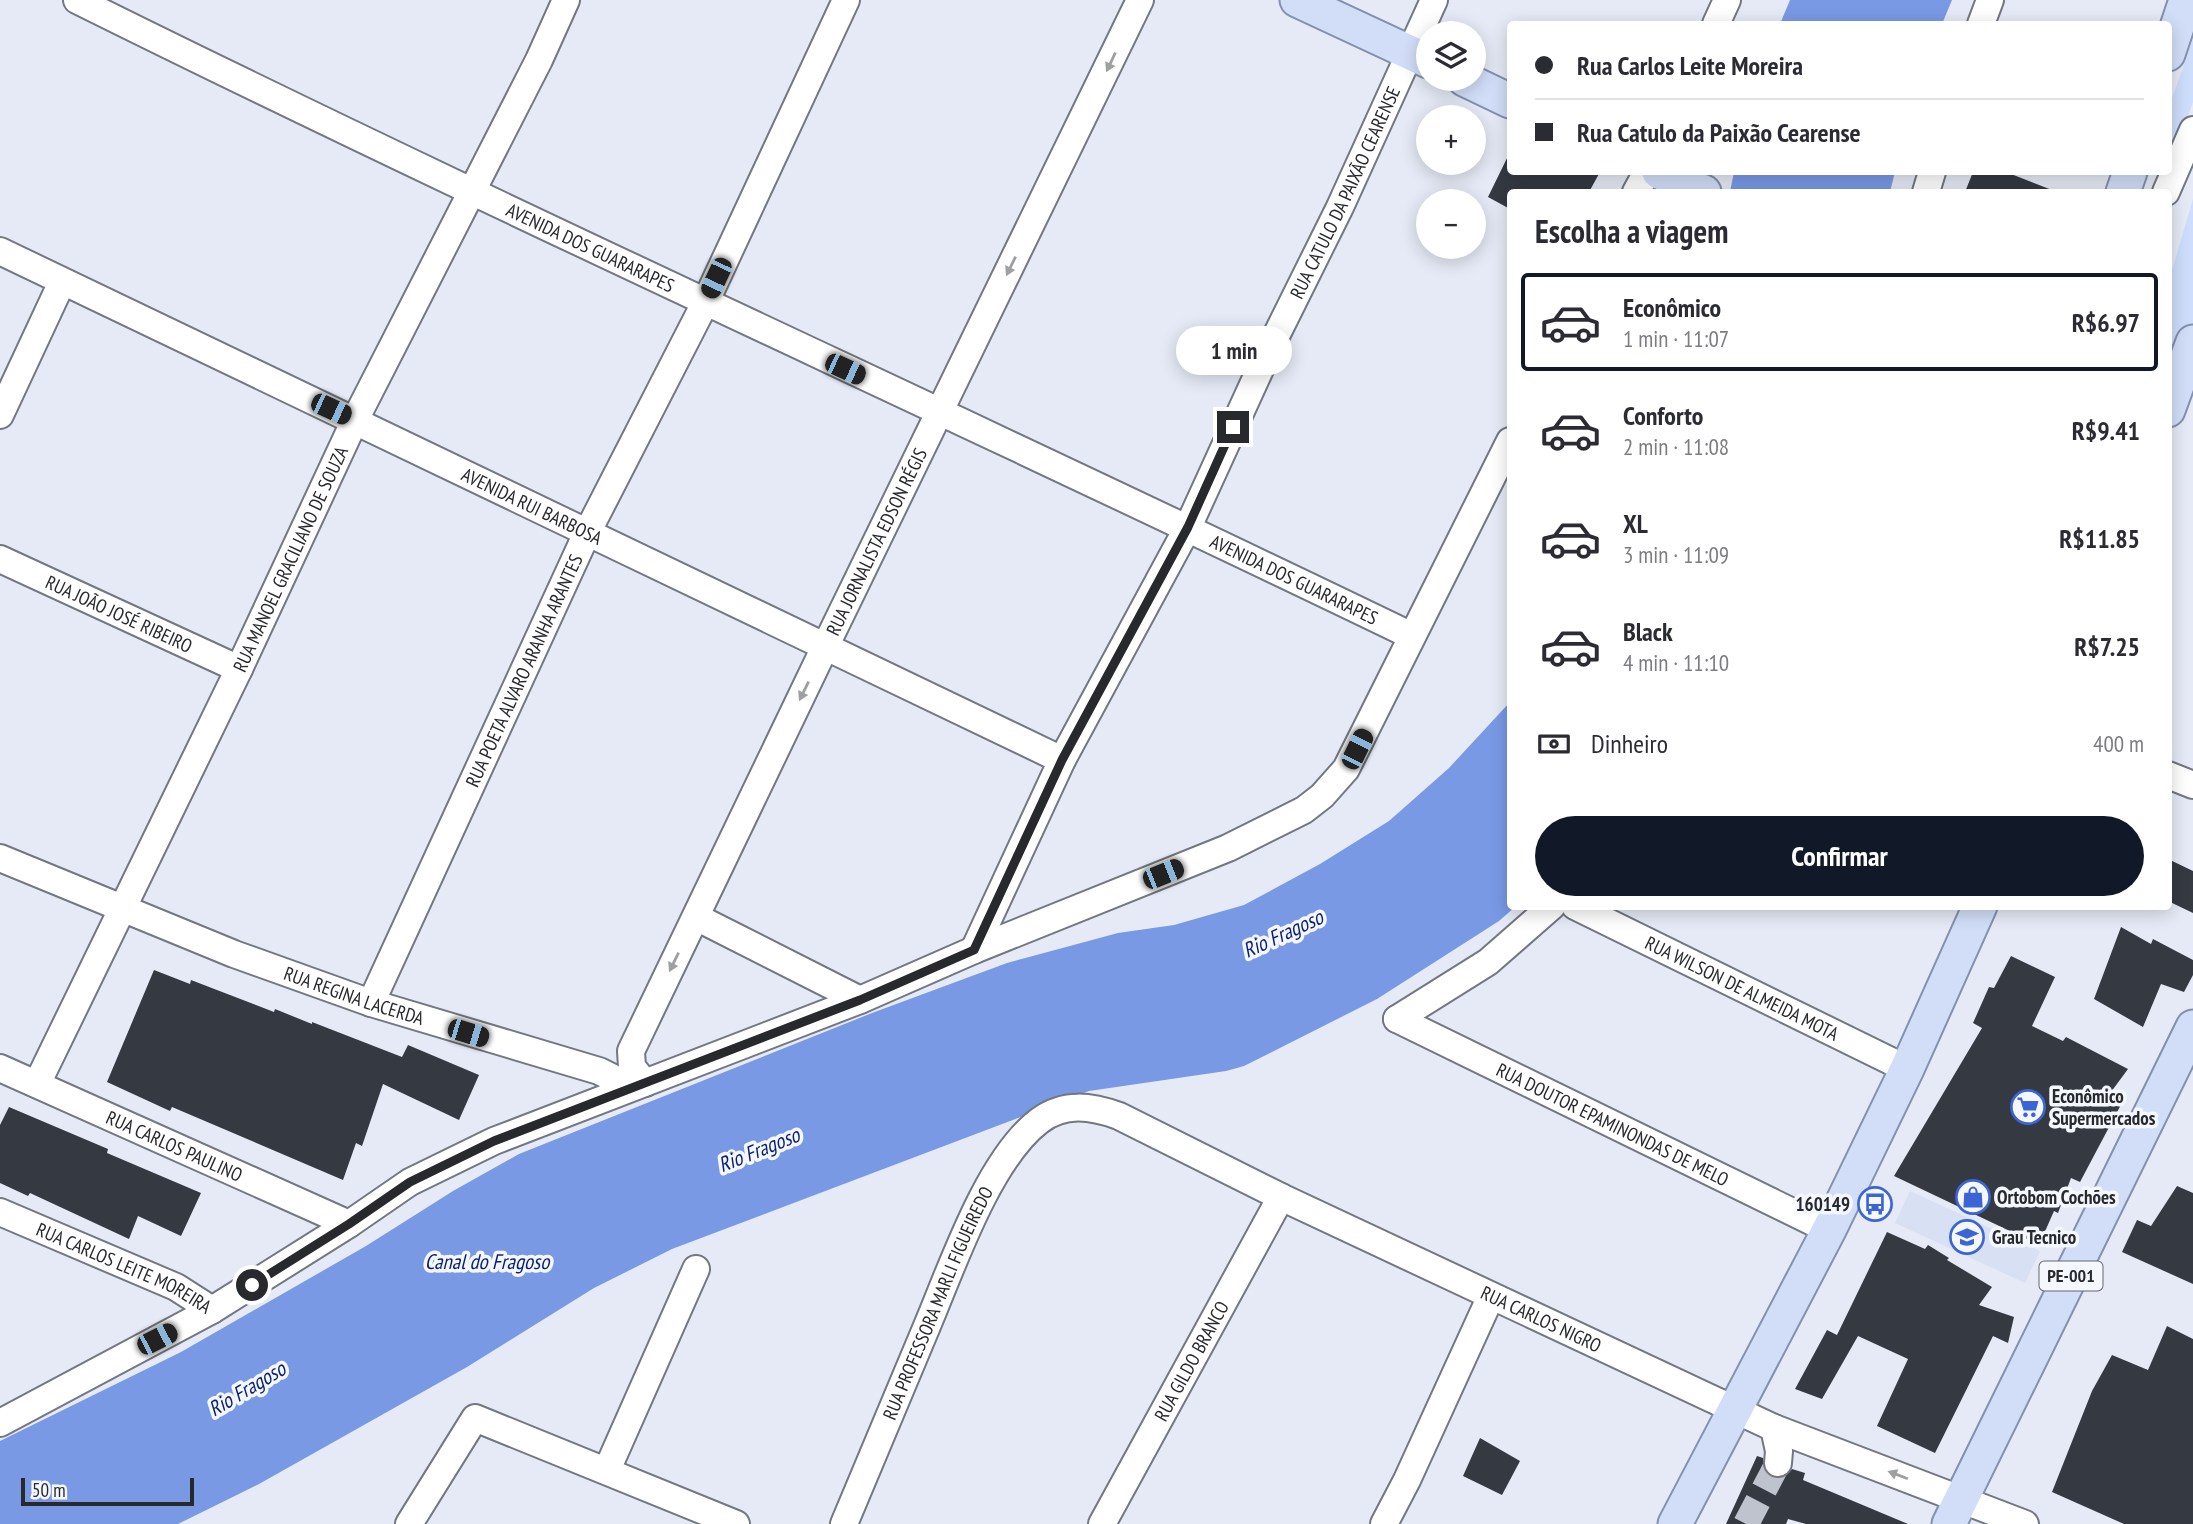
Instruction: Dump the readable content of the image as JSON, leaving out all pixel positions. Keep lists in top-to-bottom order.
{
  "streets": {
    "main road": ["PE-001"],
    "street": [
      "RUA CATULO DA PAIXÃO CEARENSE",
      "AVENIDA DOS GUARARAPES",
      "AVENIDA RUI BARBOSA",
      "RUA JORNALISTA EDSON RÉGIS",
      "RUA MANOEL GRACILIANO DE SOUZA",
      "RUA JOÃO JOSÉ RIBEIRO",
      "RUA POETA ALVARO ARANHA ARANTES",
      "RUA WILSON DE ALMEIDA MOTA",
      "RUA REGINA LACERDA",
      "RUA DOUTOR EPAMINONDAS DE MELO",
      "RUA CARLOS PAULINO",
      "RUA CARLOS LEITE MOREIRA",
      "RUA PROFESSORA MARLI FIGUEIREDO",
      "RUA CARLOS NIGRO",
      "RUA GILDO BRANCO"
    ]
  },
  "crossings": [
    ["RUA CATULO DA PAIXÃO CEARENSE", "AVENIDA DOS GUARARAPES"],
    ["RUA CATULO DA PAIXÃO CEARENSE", "AVENIDA RUI BARBOSA"],
    ["AVENIDA DOS GUARARAPES", "RUA JORNALISTA EDSON RÉGIS"],
    ["AVENIDA DOS GUARARAPES", "RUA MANOEL GRACILIANO DE SOUZA"],
    ["AVENIDA DOS GUARARAPES", "RUA POETA ALVARO ARANHA ARANTES"],
    ["AVENIDA RUI BARBOSA", "RUA JORNALISTA EDSON RÉGIS"],
    ["AVENIDA RUI BARBOSA", "RUA MANOEL GRACILIANO DE SOUZA"],
    ["AVENIDA RUI BARBOSA", "RUA POETA ALVARO ARANHA ARANTES"],
    ["RUA MANOEL GRACILIANO DE SOUZA", "RUA JOÃO JOSÉ RIBEIRO"],
    ["RUA MANOEL GRACILIANO DE SOUZA", "RUA REGINA LACERDA"],
    ["RUA MANOEL GRACILIANO DE SOUZA", "RUA CARLOS PAULINO"],
    ["RUA POETA ALVARO ARANHA ARANTES", "RUA REGINA LACERDA"],
    ["RUA REGINA LACERDA", "RUA CARLOS LEITE MOREIRA"],
    ["RUA CARLOS PAULINO", "RUA CARLOS LEITE MOREIRA"],
    ["PE-001", "RUA CARLOS NIGRO"],
    ["RUA PROFESSORA MARLI FIGUEIREDO", "RUA CARLOS NIGRO"],
    ["RUA CARLOS NIGRO", "RUA GILDO BRANCO"]
  ],
  "one_way": ["RUA JORNALISTA EDSON RÉGIS"],
  "water": ["Rio Fragoso", "Canal do Fragoso"],
  "places": {
    "supermarket": ["Econômico Supermercados"],
    "shop": ["Ortobom Cochões"],
    "bus stop": ["160149"],
    "school or university": ["Grau Tecnico"]
  },
  "scale_bar": "50 m",
  "page": {
    "map_buttons": ["+", "−"],
    "banner": ["Rua Carlos Leite Moreira", "Rua Catulo da Paixão Cearense"],
    "heading": "Escolha a viagem",
    "list": [
      {
        "name": "Econômico",
        "note": "1 min · 11:07",
        "value": "R$6.97"
      },
      {
        "name": "Conforto",
        "note": "2 min · 11:08",
        "value": "R$9.41"
      },
      {
        "name": "XL",
        "note": "3 min · 11:09",
        "value": "R$11.85"
      },
      {
        "name": "Black",
        "note": "4 min · 11:10",
        "value": "R$7.25"
      }
    ],
    "bubble": "1 min",
    "pay": ["Dinheiro", "400 m"],
    "buttons": "Confirmar",
    "scale": "50 m"
  }
}
